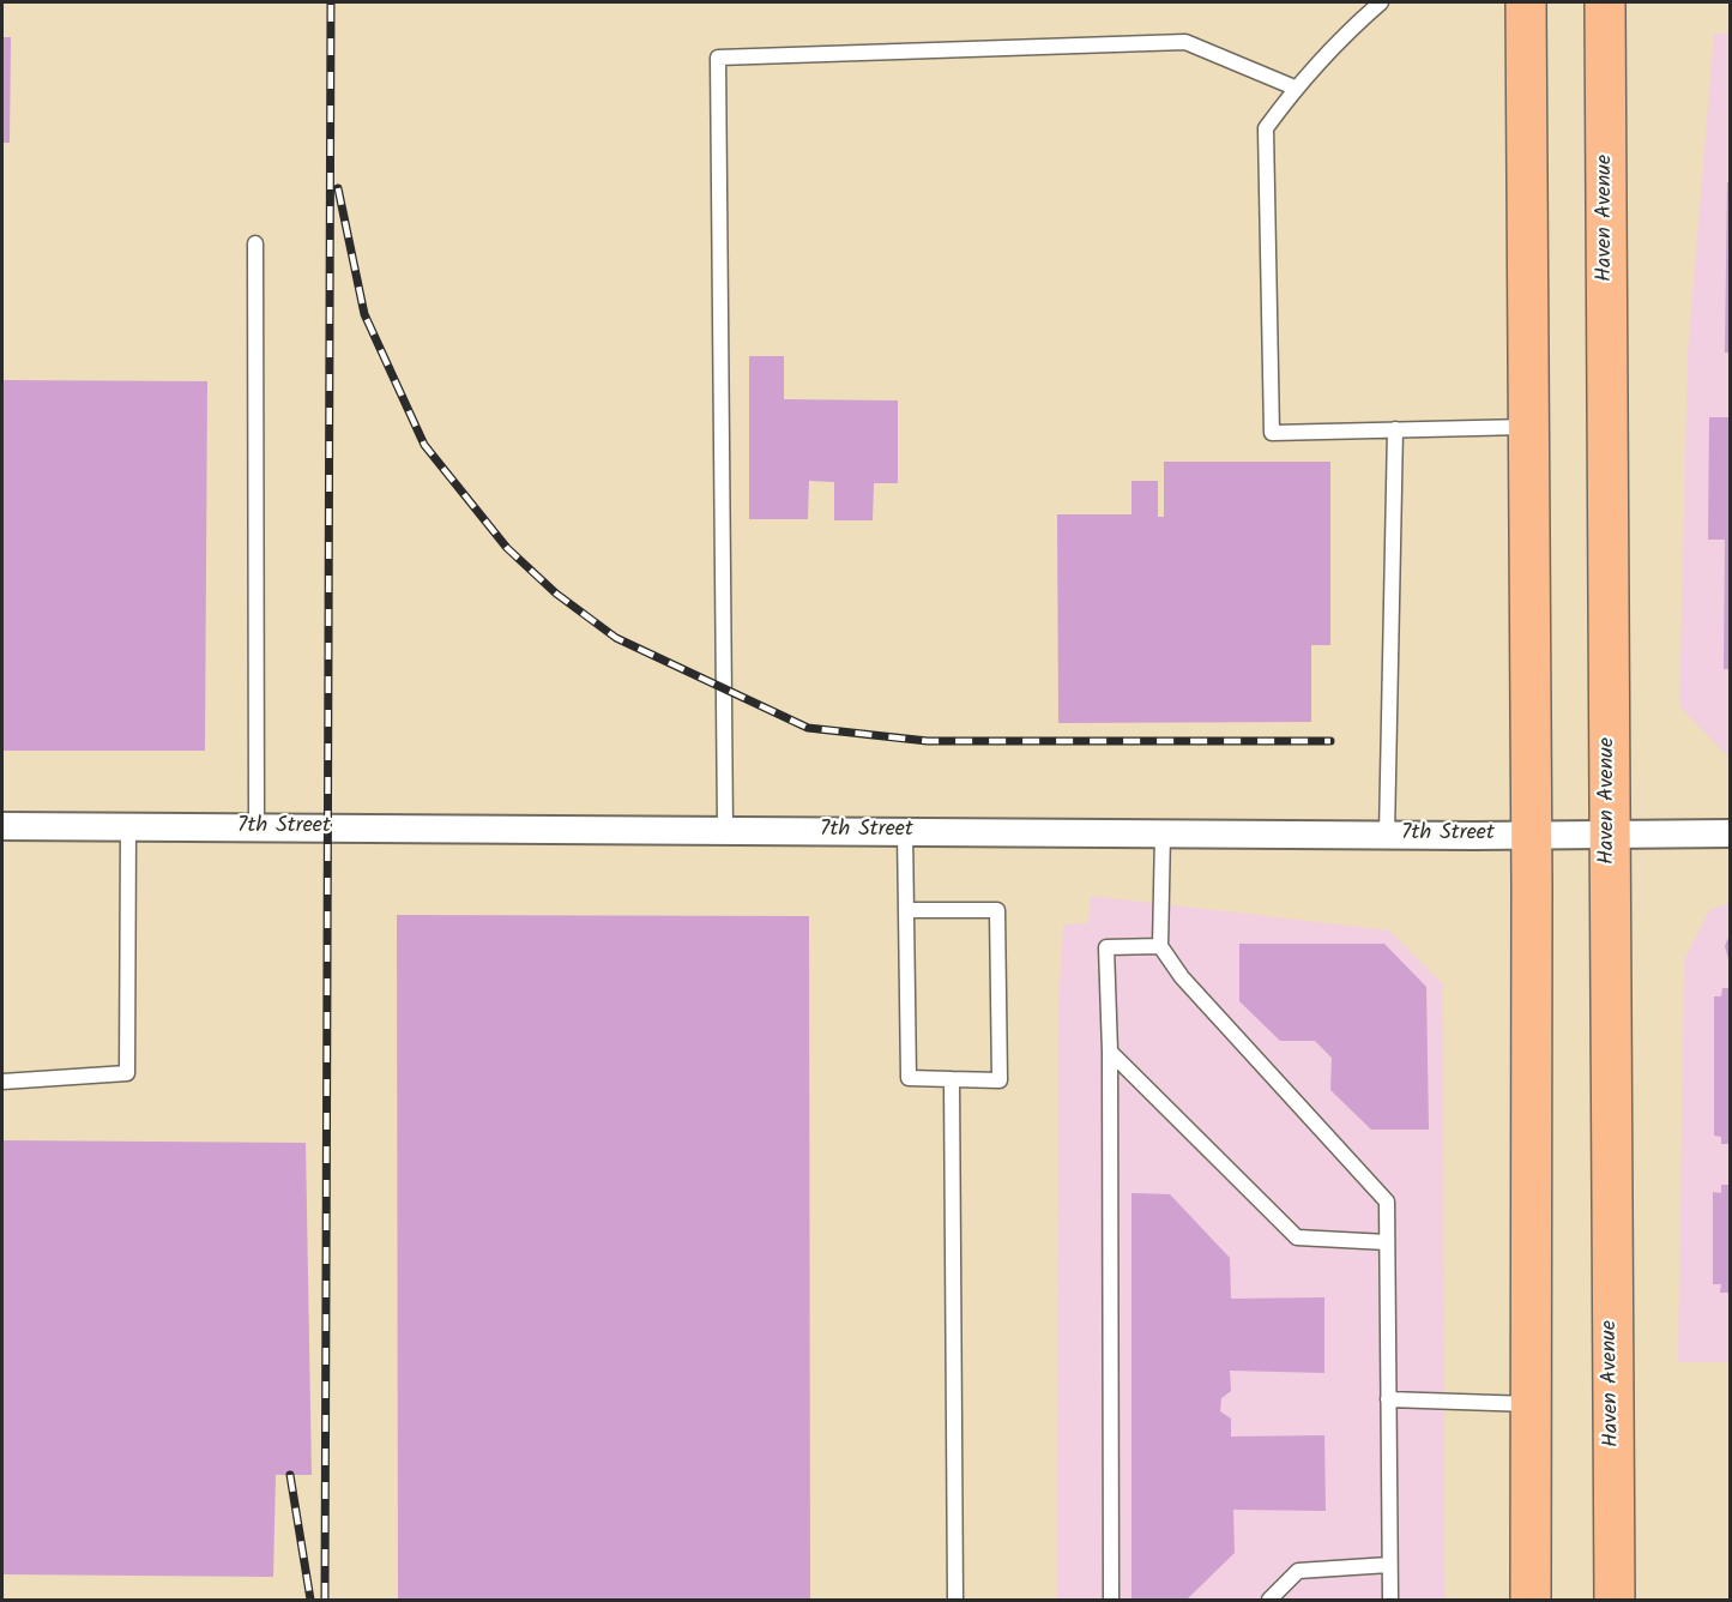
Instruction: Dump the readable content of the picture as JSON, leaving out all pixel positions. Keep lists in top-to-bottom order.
{
  "streets": {
    "main road": ["Haven Avenue"],
    "street": ["7th Street"]
  },
  "crossings": [
    ["Haven Avenue", "7th Street"]
  ]
}
